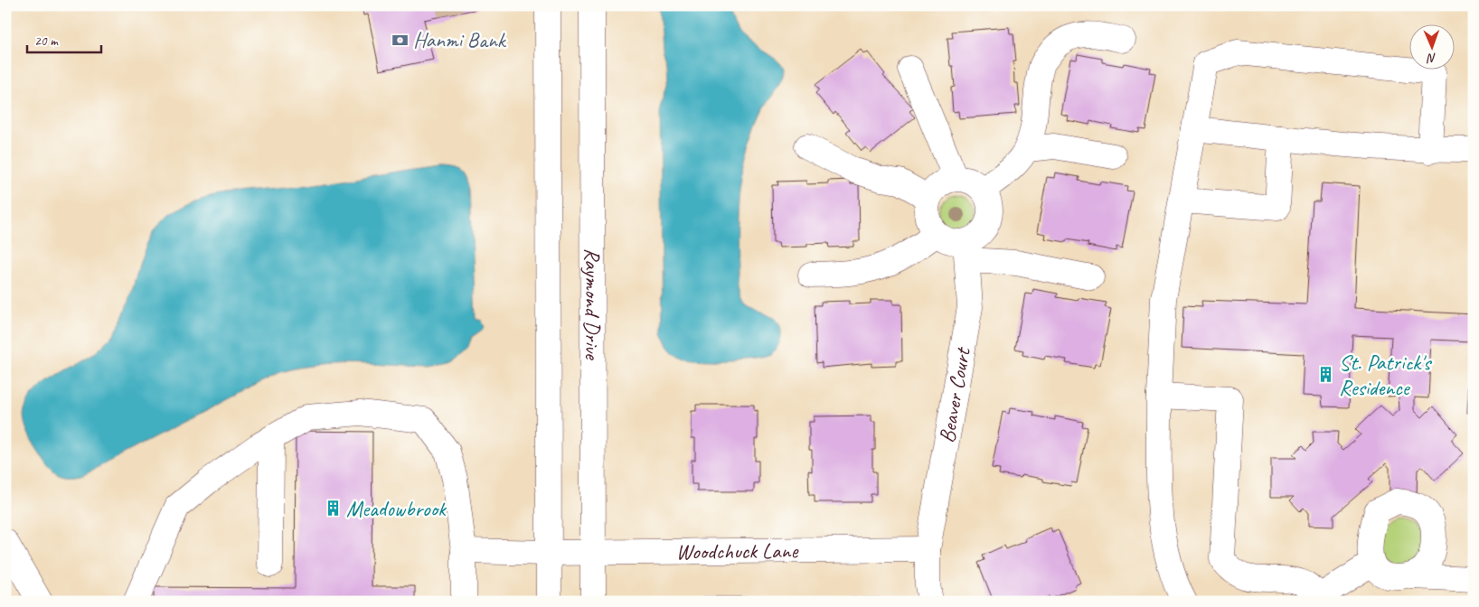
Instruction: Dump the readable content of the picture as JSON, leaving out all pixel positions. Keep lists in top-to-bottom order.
{
  "streets": {
    "street": ["Raymond Drive", "Beaver Court", "Woodchuck Lane"]
  },
  "crossings": [
    ["Raymond Drive", "Woodchuck Lane"],
    ["Beaver Court", "Woodchuck Lane"]
  ],
  "places": {
    "bank": ["Hanmi Bank"],
    "building": ["St. Patrick's Residence", "Meadowbrook"]
  },
  "scale_bar": "20 m",
  "north": "bottom"
}
